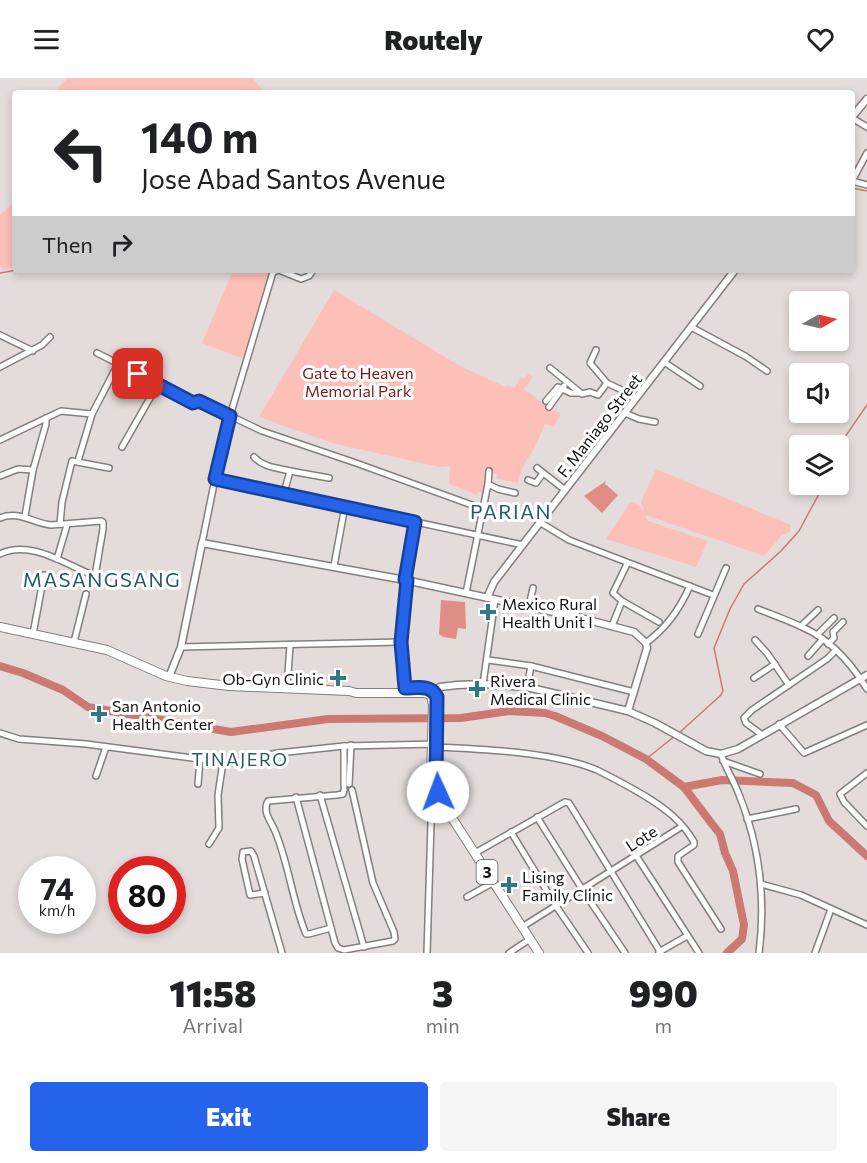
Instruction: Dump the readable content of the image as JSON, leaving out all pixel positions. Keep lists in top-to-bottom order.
{
  "streets": {
    "highway": ["3"],
    "main road": ["F. Maniago Street"],
    "street": ["Lote"]
  },
  "crossings": [
    ["Lote", "3"]
  ],
  "districts": ["PARIAN", "MASANGSANG", "TINAJERO"],
  "parks": ["Gate to Heaven Memorial Park"],
  "places": {
    "health": [
      "Mexico Rural Health Unit I",
      "Ob-Gyn Clinic",
      "Rivera Medical Clinic",
      "San Antonio Health Center",
      "Lising Family Clinic"
    ]
  },
  "north": "right",
  "page": {
    "header": "Routely",
    "turn": ["140 m", "Jose Abad Santos Avenue"],
    "then": "Then",
    "speed": "74 km/h",
    "limit": "80",
    "eta": [
      "11:58",
      "Arrival",
      "3",
      "min",
      "990",
      "m"
    ],
    "buttons": ["Exit", "Share"]
  }
}
